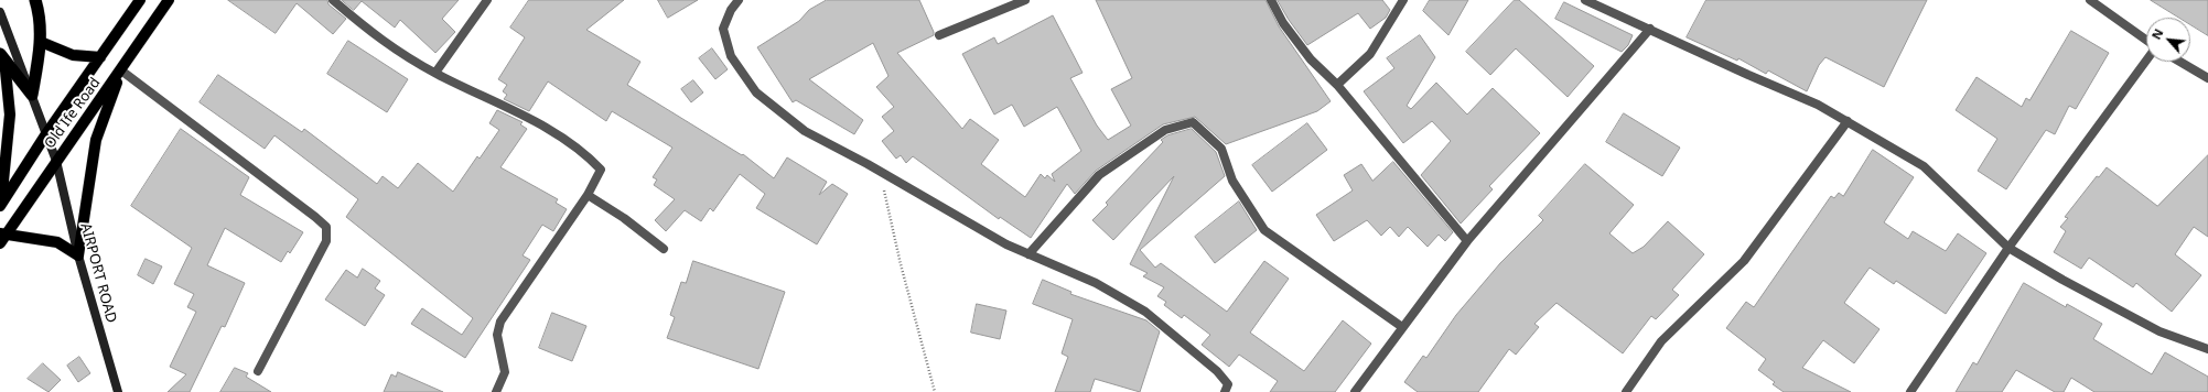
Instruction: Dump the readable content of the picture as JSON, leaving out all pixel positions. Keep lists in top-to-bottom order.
{
  "streets": {
    "main road": ["Old Ife Road", "AIRPORT ROAD"]
  },
  "crossings": [
    ["Old Ife Road", "AIRPORT ROAD"]
  ],
  "north": "top left"
}
